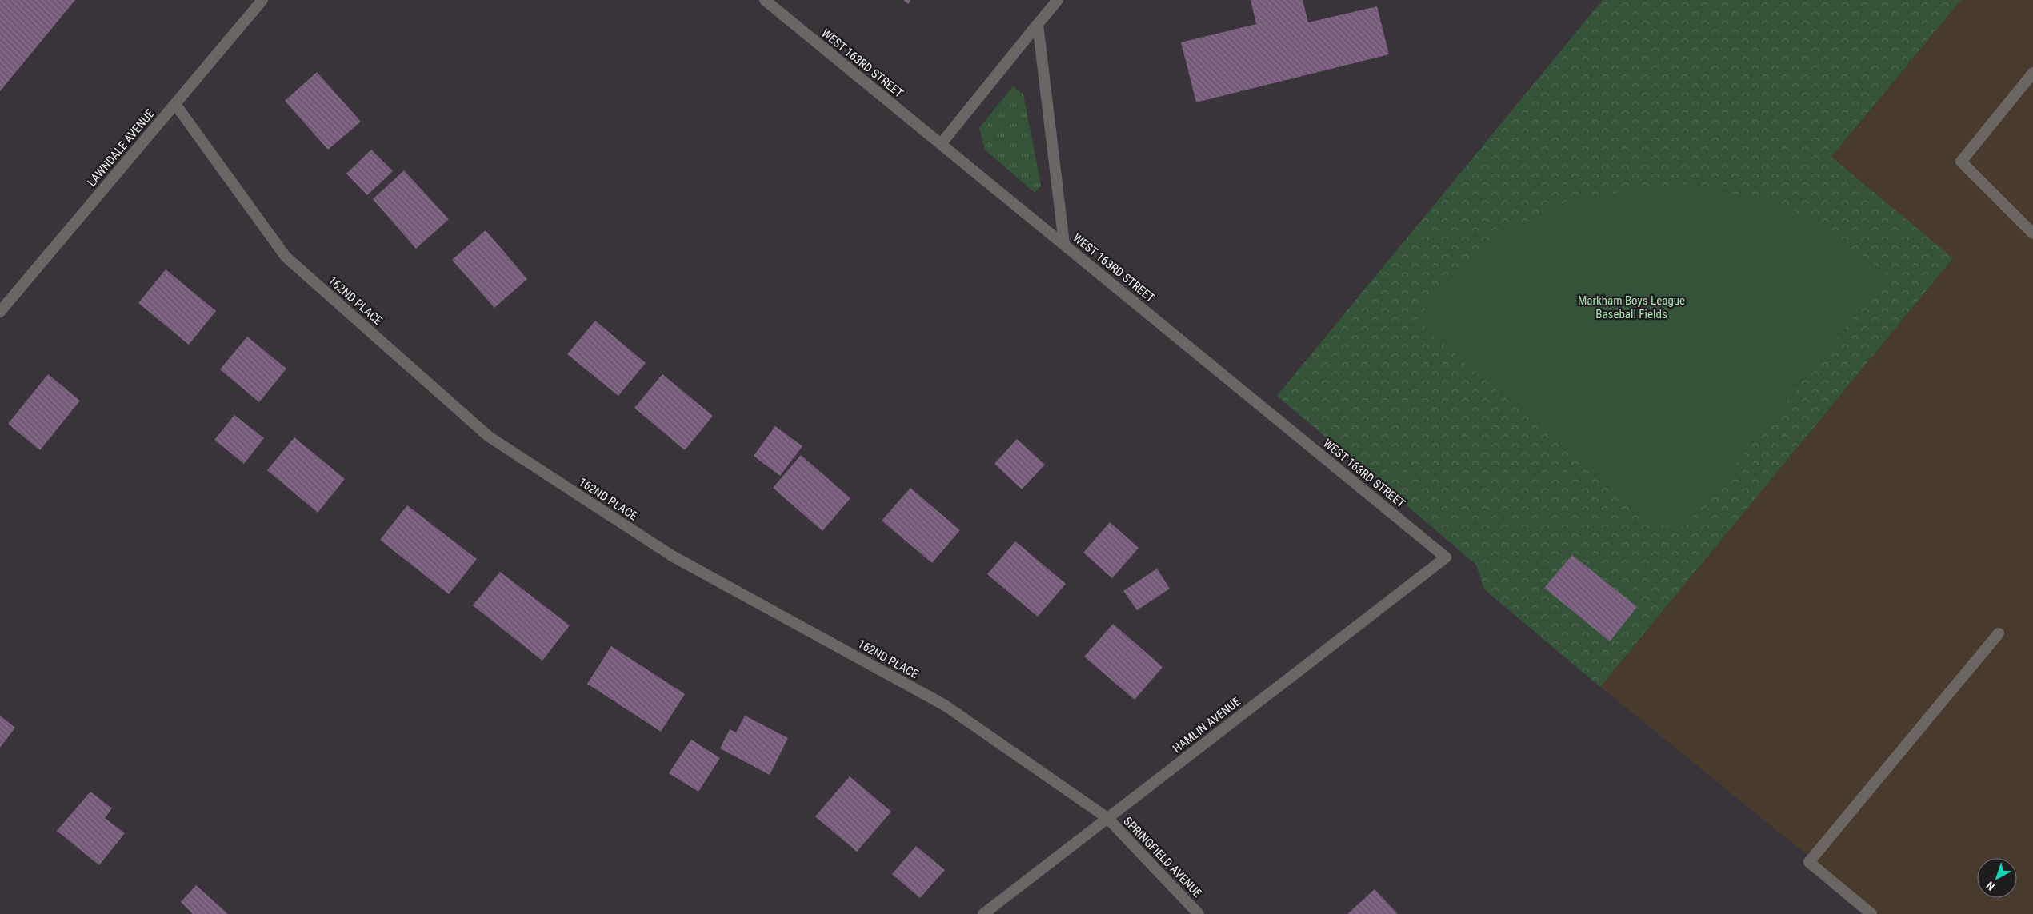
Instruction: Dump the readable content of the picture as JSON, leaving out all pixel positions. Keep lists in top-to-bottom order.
{
  "streets": {
    "street": [
      "WEST 163RD STREET",
      "LAWNDALE AVENUE",
      "162ND PLACE",
      "HAMLIN AVENUE",
      "SPRINGFIELD AVENUE"
    ]
  },
  "crossings": [
    ["WEST 163RD STREET", "HAMLIN AVENUE"],
    ["LAWNDALE AVENUE", "162ND PLACE"],
    ["162ND PLACE", "HAMLIN AVENUE"],
    ["162ND PLACE", "SPRINGFIELD AVENUE"],
    ["HAMLIN AVENUE", "SPRINGFIELD AVENUE"]
  ],
  "parks": ["Markham Boys League Baseball Fields"],
  "north": "bottom left"
}
